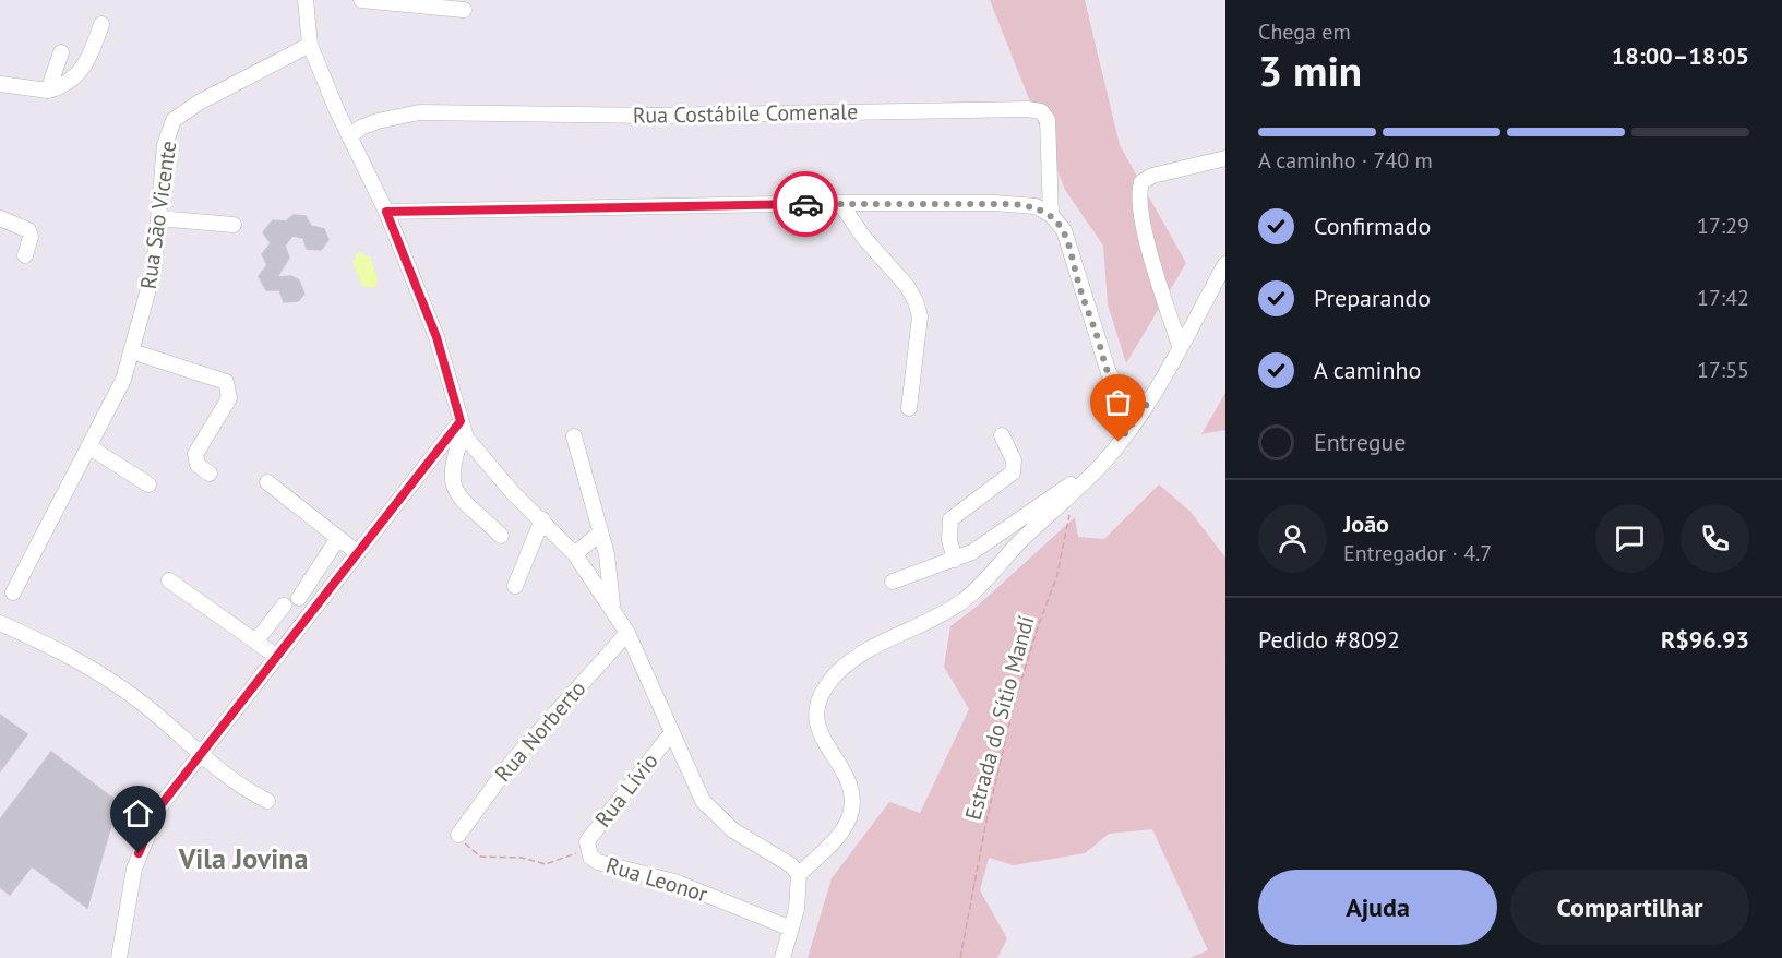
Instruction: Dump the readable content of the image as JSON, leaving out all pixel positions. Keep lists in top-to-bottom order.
{
  "streets": {
    "street": [
      "Rua Costábile Comenale",
      "Rua São Vicente",
      "Rua Norberto",
      "Rua Lívio",
      "Rua Leonor"
    ],
    "path": ["Estrada do Sítio Mandí"]
  },
  "crossings": [
    ["Rua Norberto", "Rua Leonor"],
    ["Rua Lívio", "Rua Leonor"]
  ],
  "districts": ["Vila Jovina"],
  "page": {
    "heading": ["3 min", "Chega em", "18:00–18:05"],
    "panel": [
      "João",
      "Entregador · 4.7",
      "Pedido #8092",
      "R$96.93"
    ],
    "bar": "A caminho · 740 m",
    "list": [
      ["Confirmado", "17:29"],
      ["Preparando", "17:42"],
      ["A caminho", "17:55"],
      "Entregue"
    ],
    "buttons": ["Ajuda", "Compartilhar"]
  }
}
